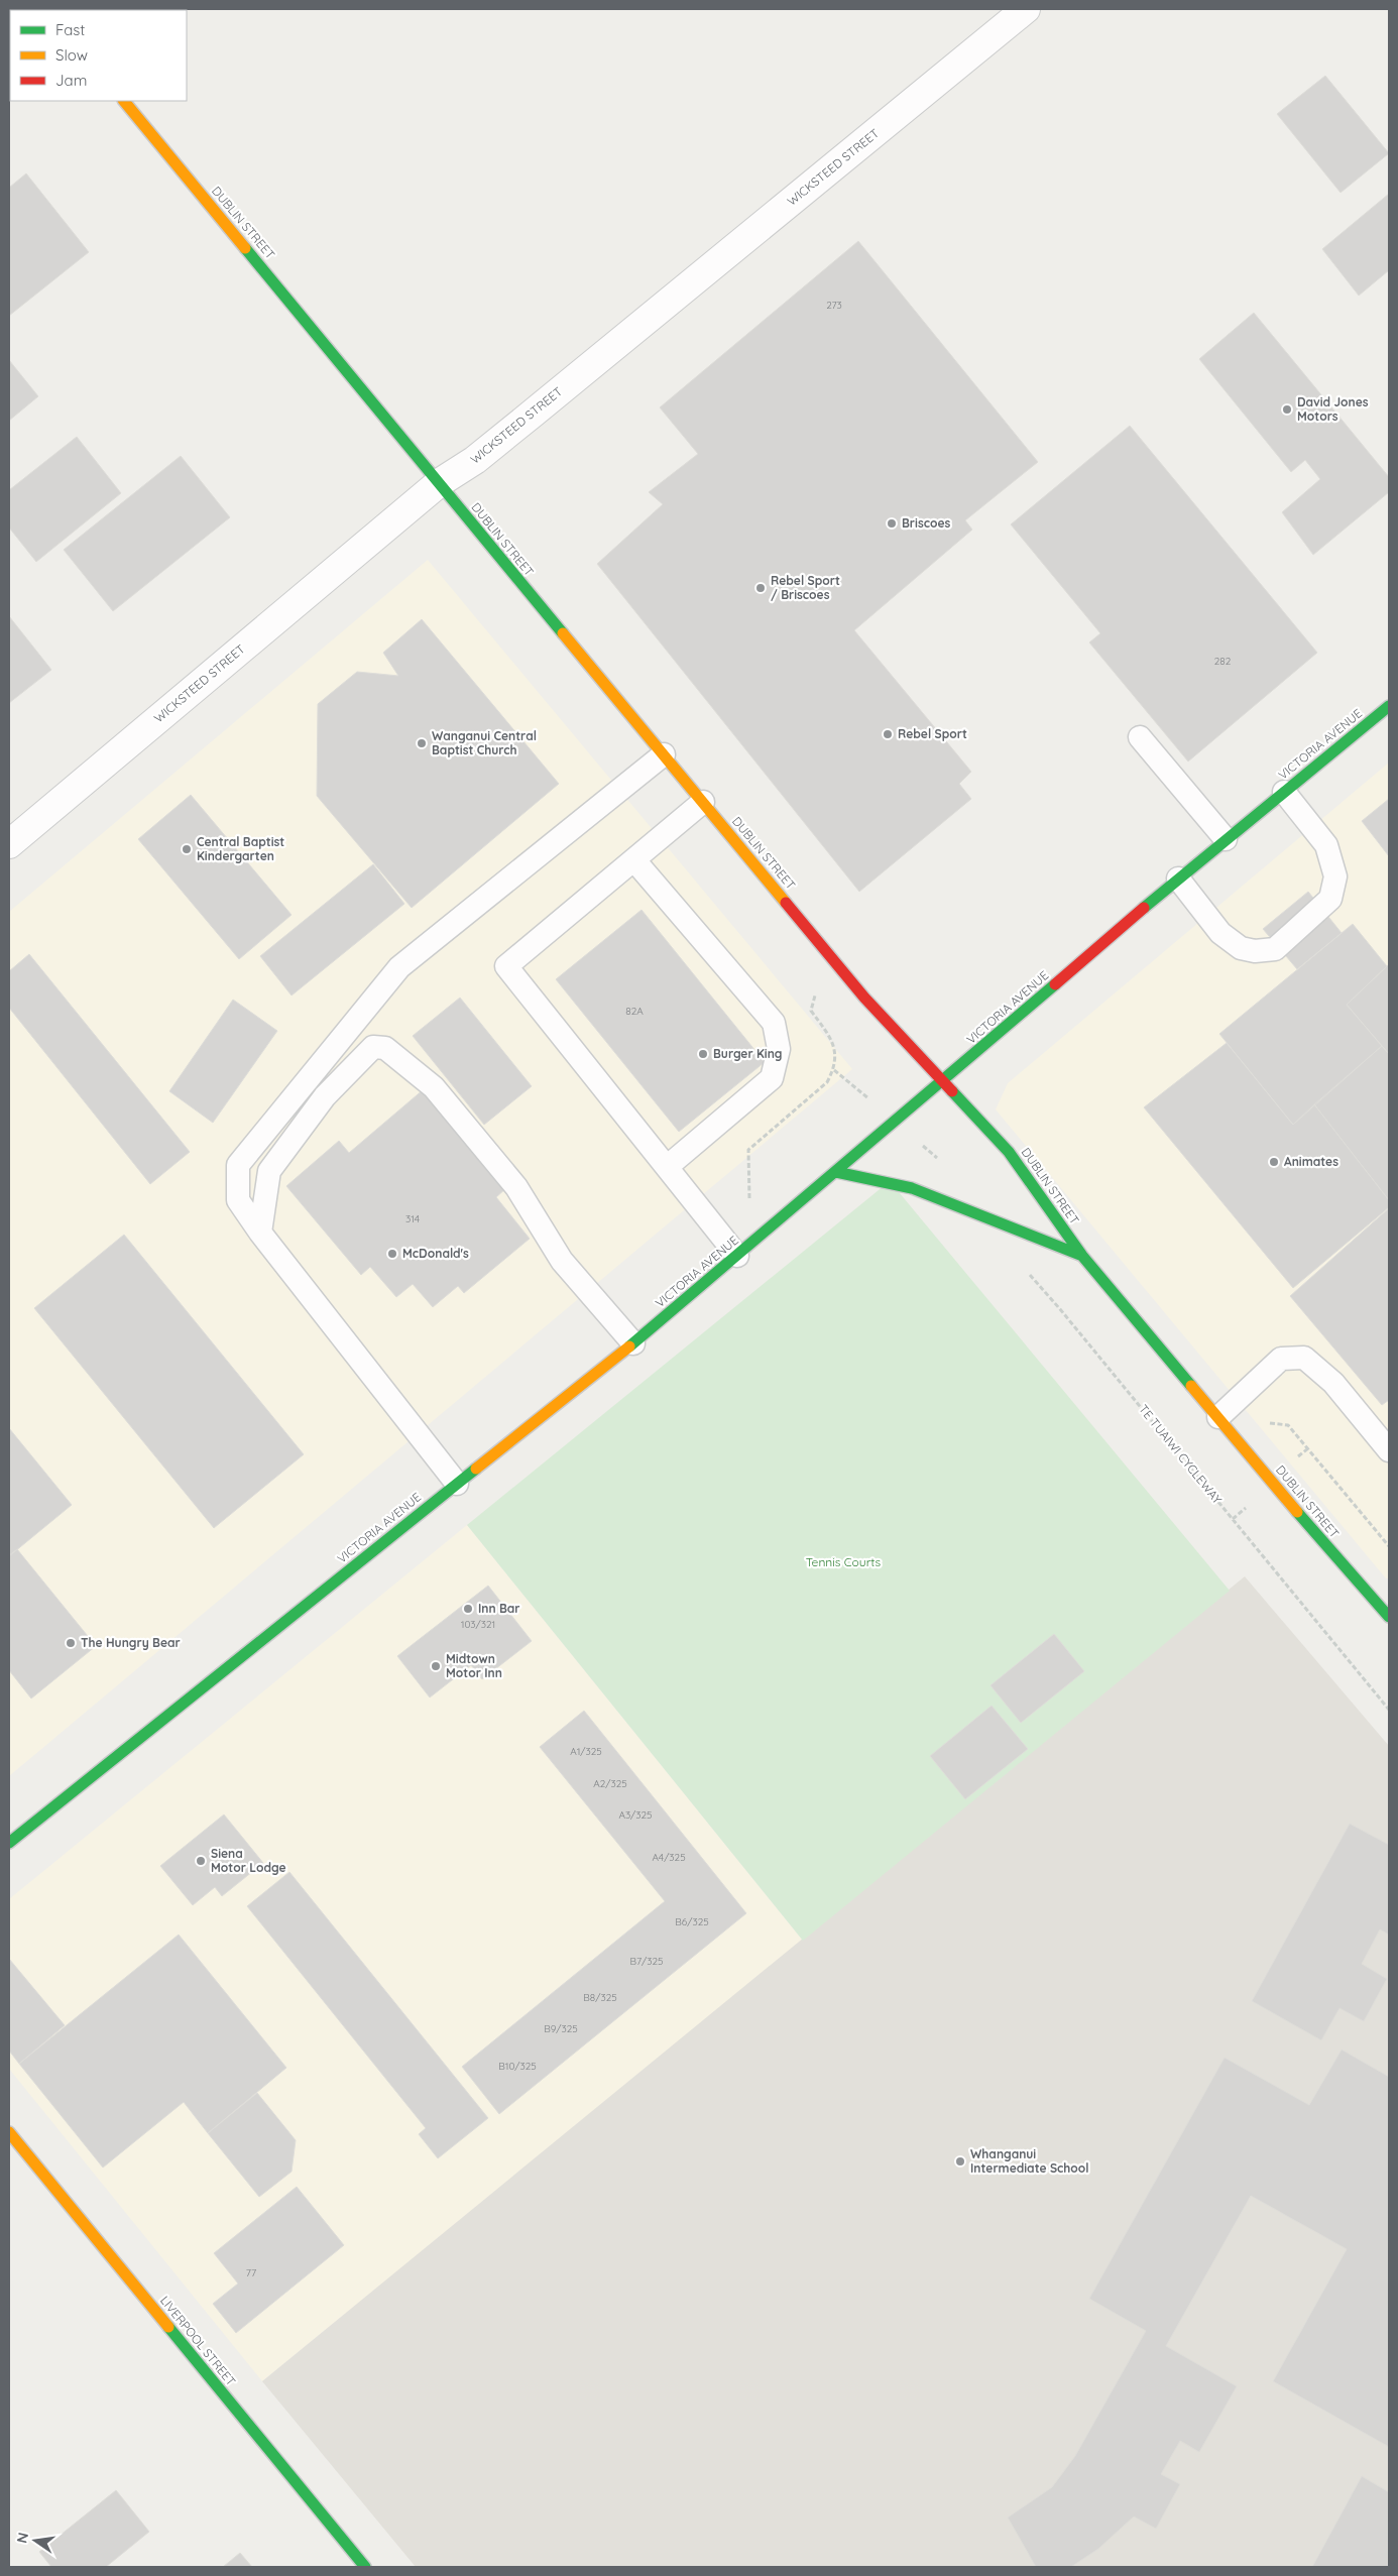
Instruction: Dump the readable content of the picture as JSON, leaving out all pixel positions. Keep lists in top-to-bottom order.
{
  "streets": {
    "main road": ["DUBLIN STREET", "VICTORIA AVENUE", "LIVERPOOL STREET"],
    "street": ["WICKSTEED STREET"],
    "path": ["TE TUAIWI CYCLEWAY"]
  },
  "crossings": [
    ["WICKSTEED STREET", "DUBLIN STREET"],
    ["DUBLIN STREET", "VICTORIA AVENUE"]
  ],
  "parks": ["Tennis Courts"],
  "places": [
    "David Jones Motors",
    "Briscoes",
    "Rebel Sport / Briscoes",
    "Rebel Sport",
    "Wanganui Central Baptist Church",
    "Central Baptist Kindergarten",
    "Burger King",
    "Animates",
    "McDonald's",
    "Inn Bar",
    "The Hungry Bear",
    "Midtown Motor Inn",
    "Siena Motor Lodge",
    "Whanganui Intermediate School"
  ],
  "house_numbers": [
    "273",
    "282",
    "82A",
    "314",
    "103/321",
    "A1/325",
    "A2/325",
    "A3/325",
    "A4/325",
    "B6/325",
    "B7/325",
    "B8/325",
    "B9/325",
    "B10/325",
    "77"
  ],
  "legend": ["Fast", "Slow", "Jam"],
  "north": "left"
}
